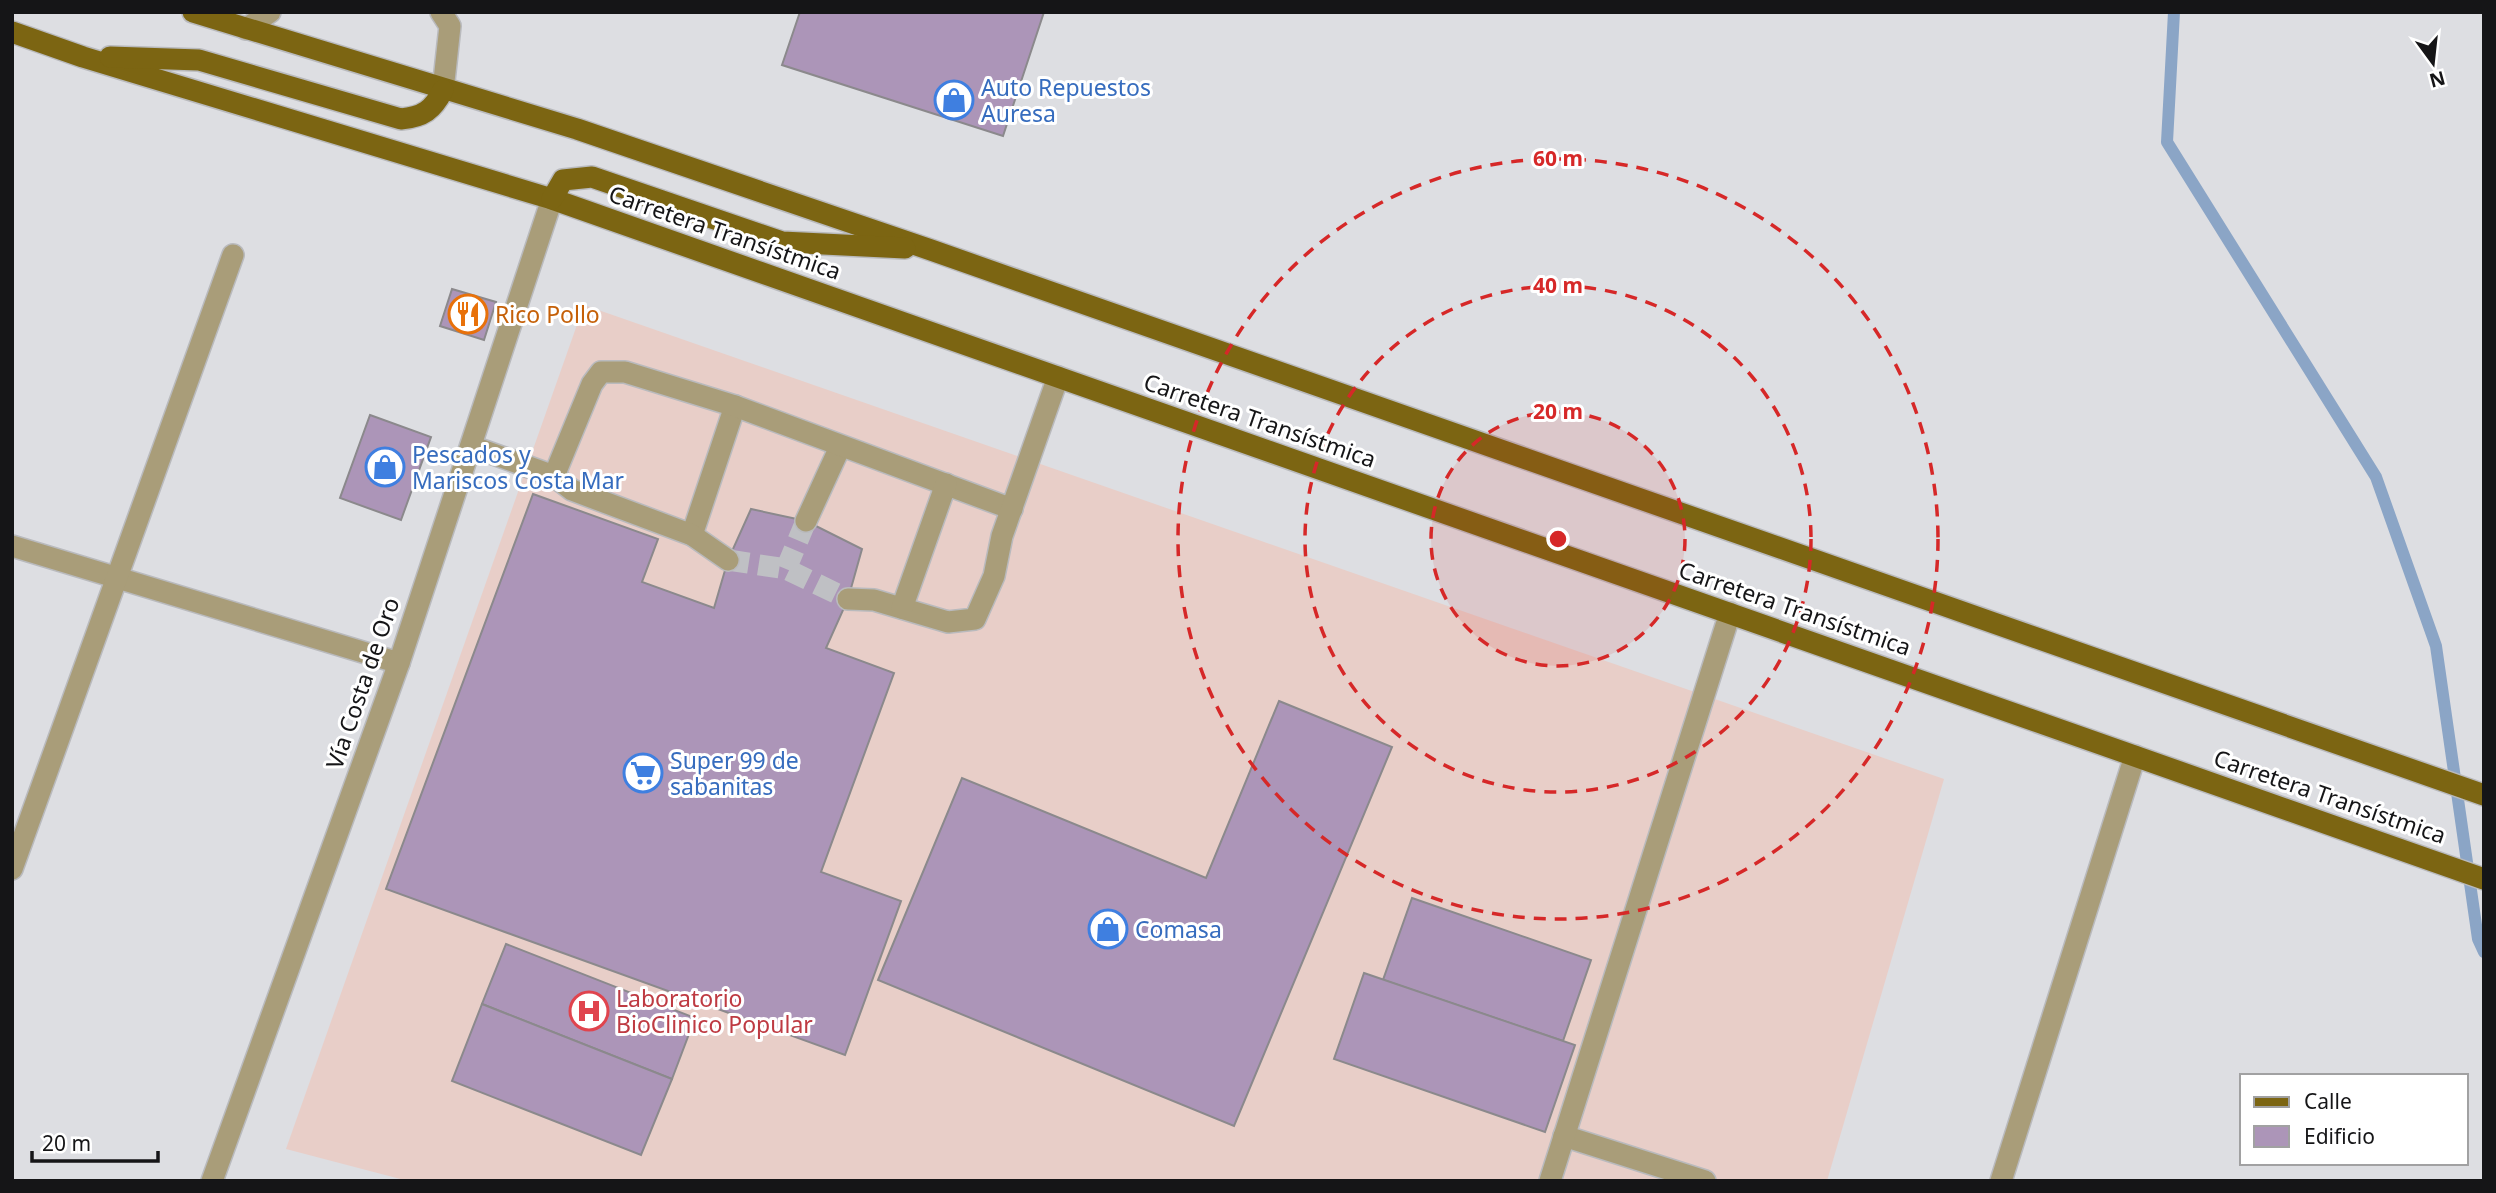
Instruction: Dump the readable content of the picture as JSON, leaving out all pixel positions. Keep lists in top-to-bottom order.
{
  "streets": {
    "main road": ["Carretera Transístmica"],
    "street": ["Vía Costa de Oro"]
  },
  "crossings": [
    ["Carretera Transístmica", "Vía Costa de Oro"]
  ],
  "places": {
    "shop": ["Auto Repuestos Auresa", "Pescados y Mariscos Costa Mar", "Comasa"],
    "restaurant": ["Rico Pollo"],
    "supermarket": ["Super 99 de sabanitas"],
    "hospital": ["Laboratorio BioClinico Popular"]
  },
  "legend": ["Calle", "Edificio"],
  "scale_bar": "20 m",
  "north": "bottom",
  "rings": ["60 m", "40 m", "20 m"]
}
